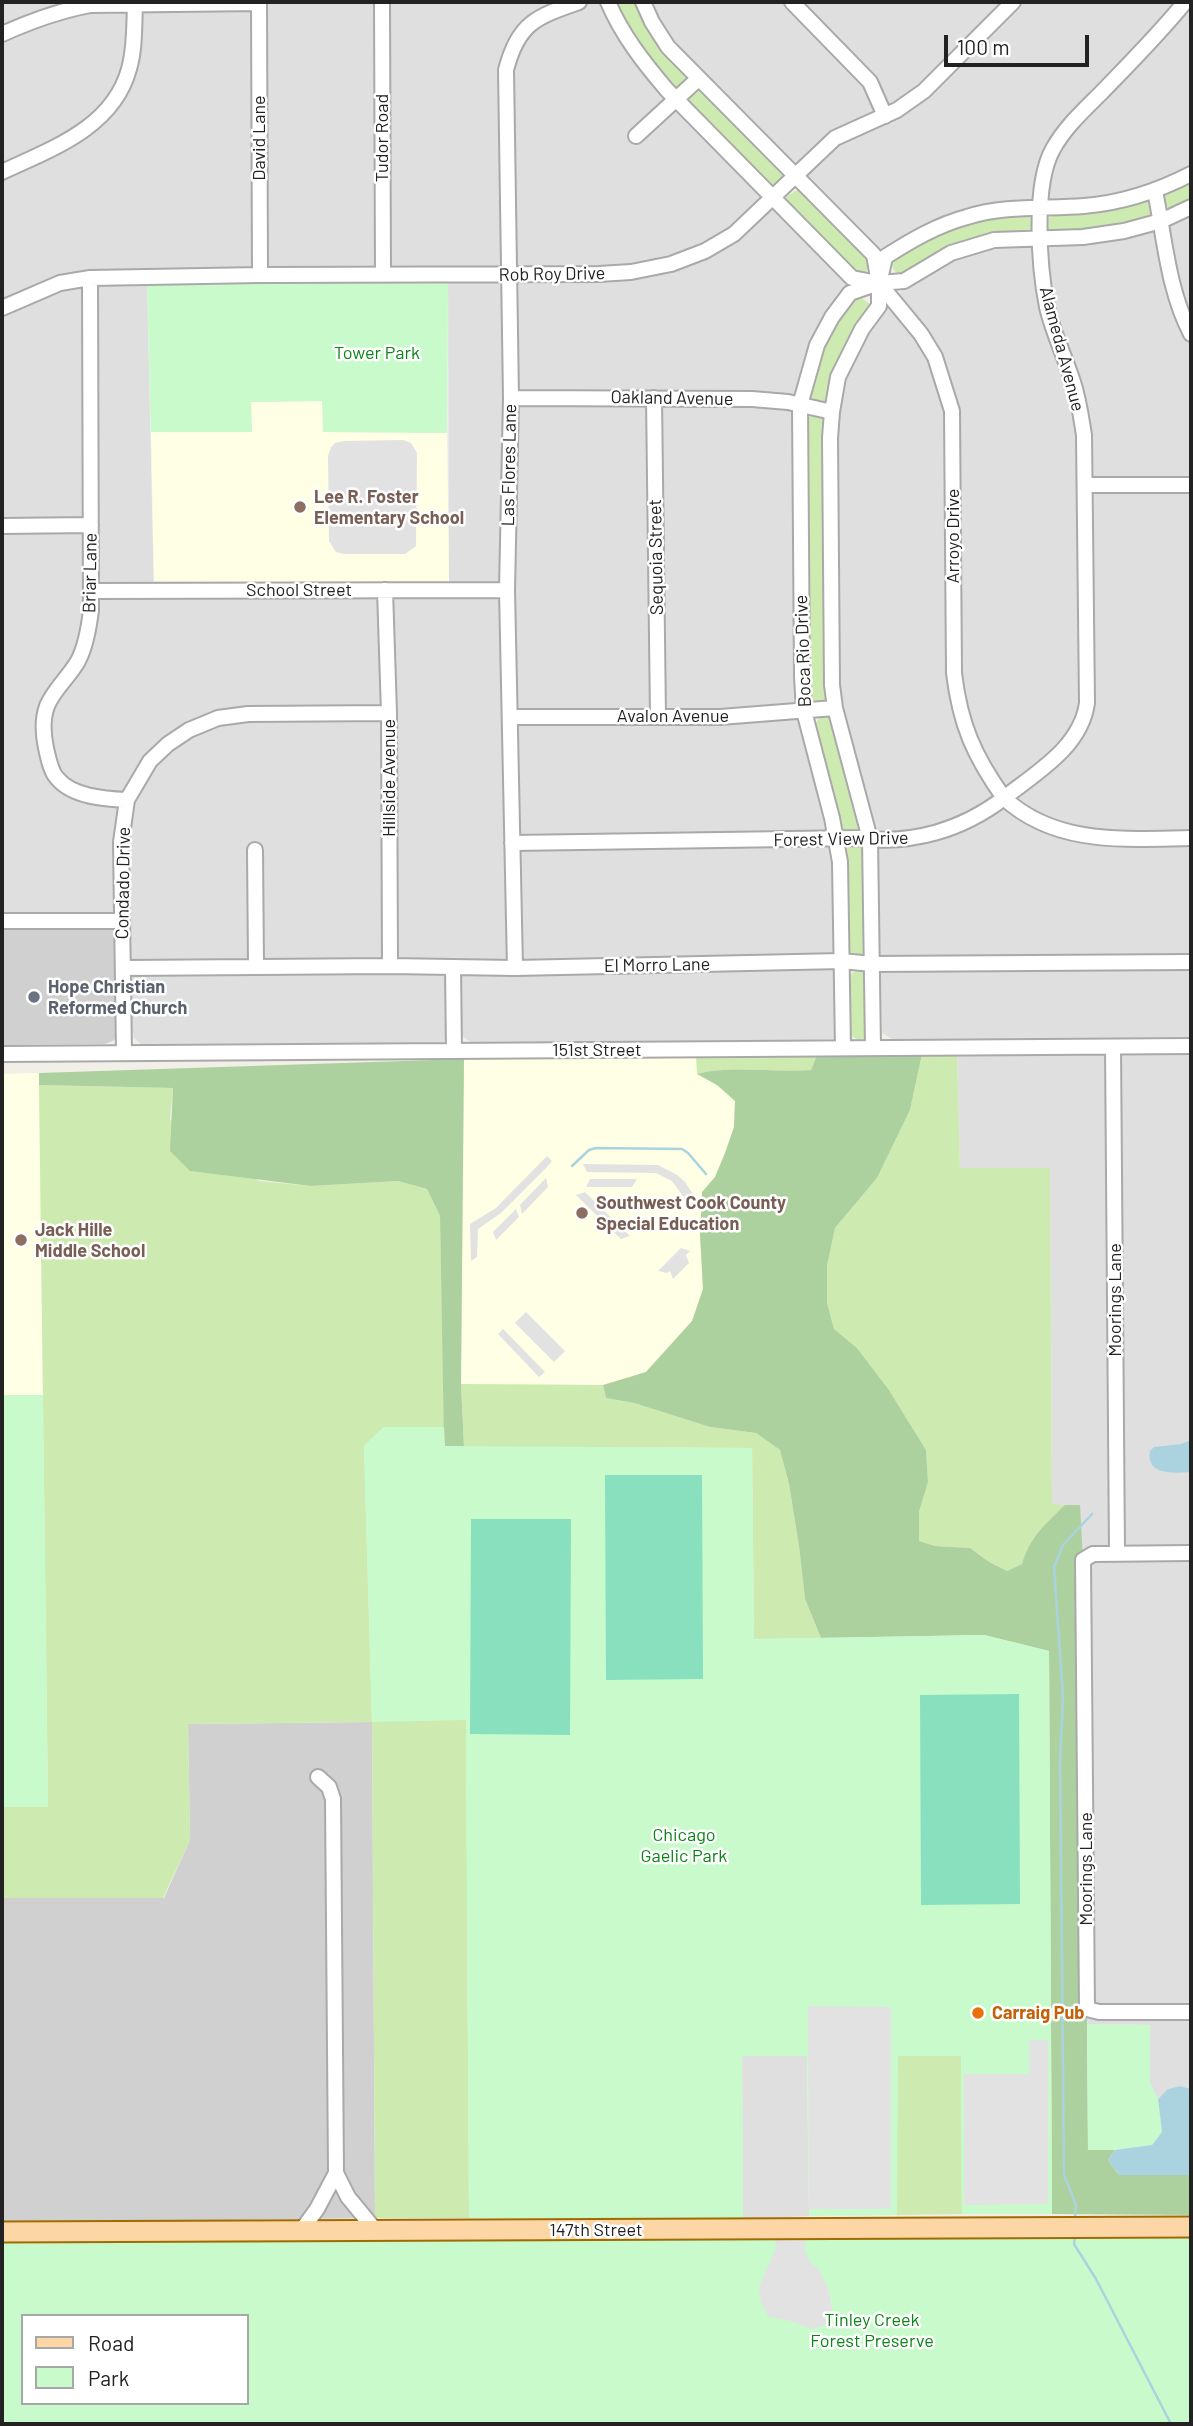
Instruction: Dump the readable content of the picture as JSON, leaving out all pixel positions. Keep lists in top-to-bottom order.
{
  "streets": {
    "main road": ["147th Street"],
    "street": [
      "David Lane",
      "Tudor Road",
      "Rob Roy Drive",
      "Alameda Avenue",
      "Oakland Avenue",
      "Las Flores Lane",
      "Arroyo Drive",
      "Sequoia Street",
      "Briar Lane",
      "School Street",
      "Boca Rio Drive",
      "Avalon Avenue",
      "Hillside Avenue",
      "Forest View Drive",
      "Condado Drive",
      "El Morro Lane",
      "151st Street",
      "Moorings Lane"
    ]
  },
  "crossings": [
    ["David Lane", "Rob Roy Drive"],
    ["Tudor Road", "Rob Roy Drive"],
    ["Rob Roy Drive", "Las Flores Lane"],
    ["Rob Roy Drive", "Arroyo Drive"],
    ["Rob Roy Drive", "Briar Lane"],
    ["Alameda Avenue", "Arroyo Drive"],
    ["Alameda Avenue", "Boca Rio Drive"],
    ["Alameda Avenue", "Forest View Drive"],
    ["Oakland Avenue", "Las Flores Lane"],
    ["Oakland Avenue", "Sequoia Street"],
    ["Oakland Avenue", "Boca Rio Drive"],
    ["Las Flores Lane", "School Street"],
    ["Las Flores Lane", "Avalon Avenue"],
    ["Las Flores Lane", "Forest View Drive"],
    ["Las Flores Lane", "El Morro Lane"],
    ["Arroyo Drive", "Boca Rio Drive"],
    ["Arroyo Drive", "Forest View Drive"],
    ["Sequoia Street", "Avalon Avenue"],
    ["Briar Lane", "School Street"],
    ["Briar Lane", "Condado Drive"],
    ["School Street", "Hillside Avenue"],
    ["Boca Rio Drive", "Avalon Avenue"],
    ["Boca Rio Drive", "Forest View Drive"],
    ["Boca Rio Drive", "El Morro Lane"],
    ["Boca Rio Drive", "151st Street"],
    ["Hillside Avenue", "Condado Drive"],
    ["Hillside Avenue", "El Morro Lane"],
    ["Condado Drive", "El Morro Lane"],
    ["Condado Drive", "151st Street"],
    ["151st Street", "Moorings Lane"]
  ],
  "parks": ["Tower Park", "Chicago Gaelic Park", "Tinley Creek Forest Preserve"],
  "places": [
    "Lee R. Foster Elementary School",
    "Hope Christian Reformed Church",
    "Southwest Cook County Special Education",
    "Jack Hille Middle School",
    "Carraig Pub"
  ],
  "legend": ["Road", "Park"],
  "scale_bar": "100 m"
}
